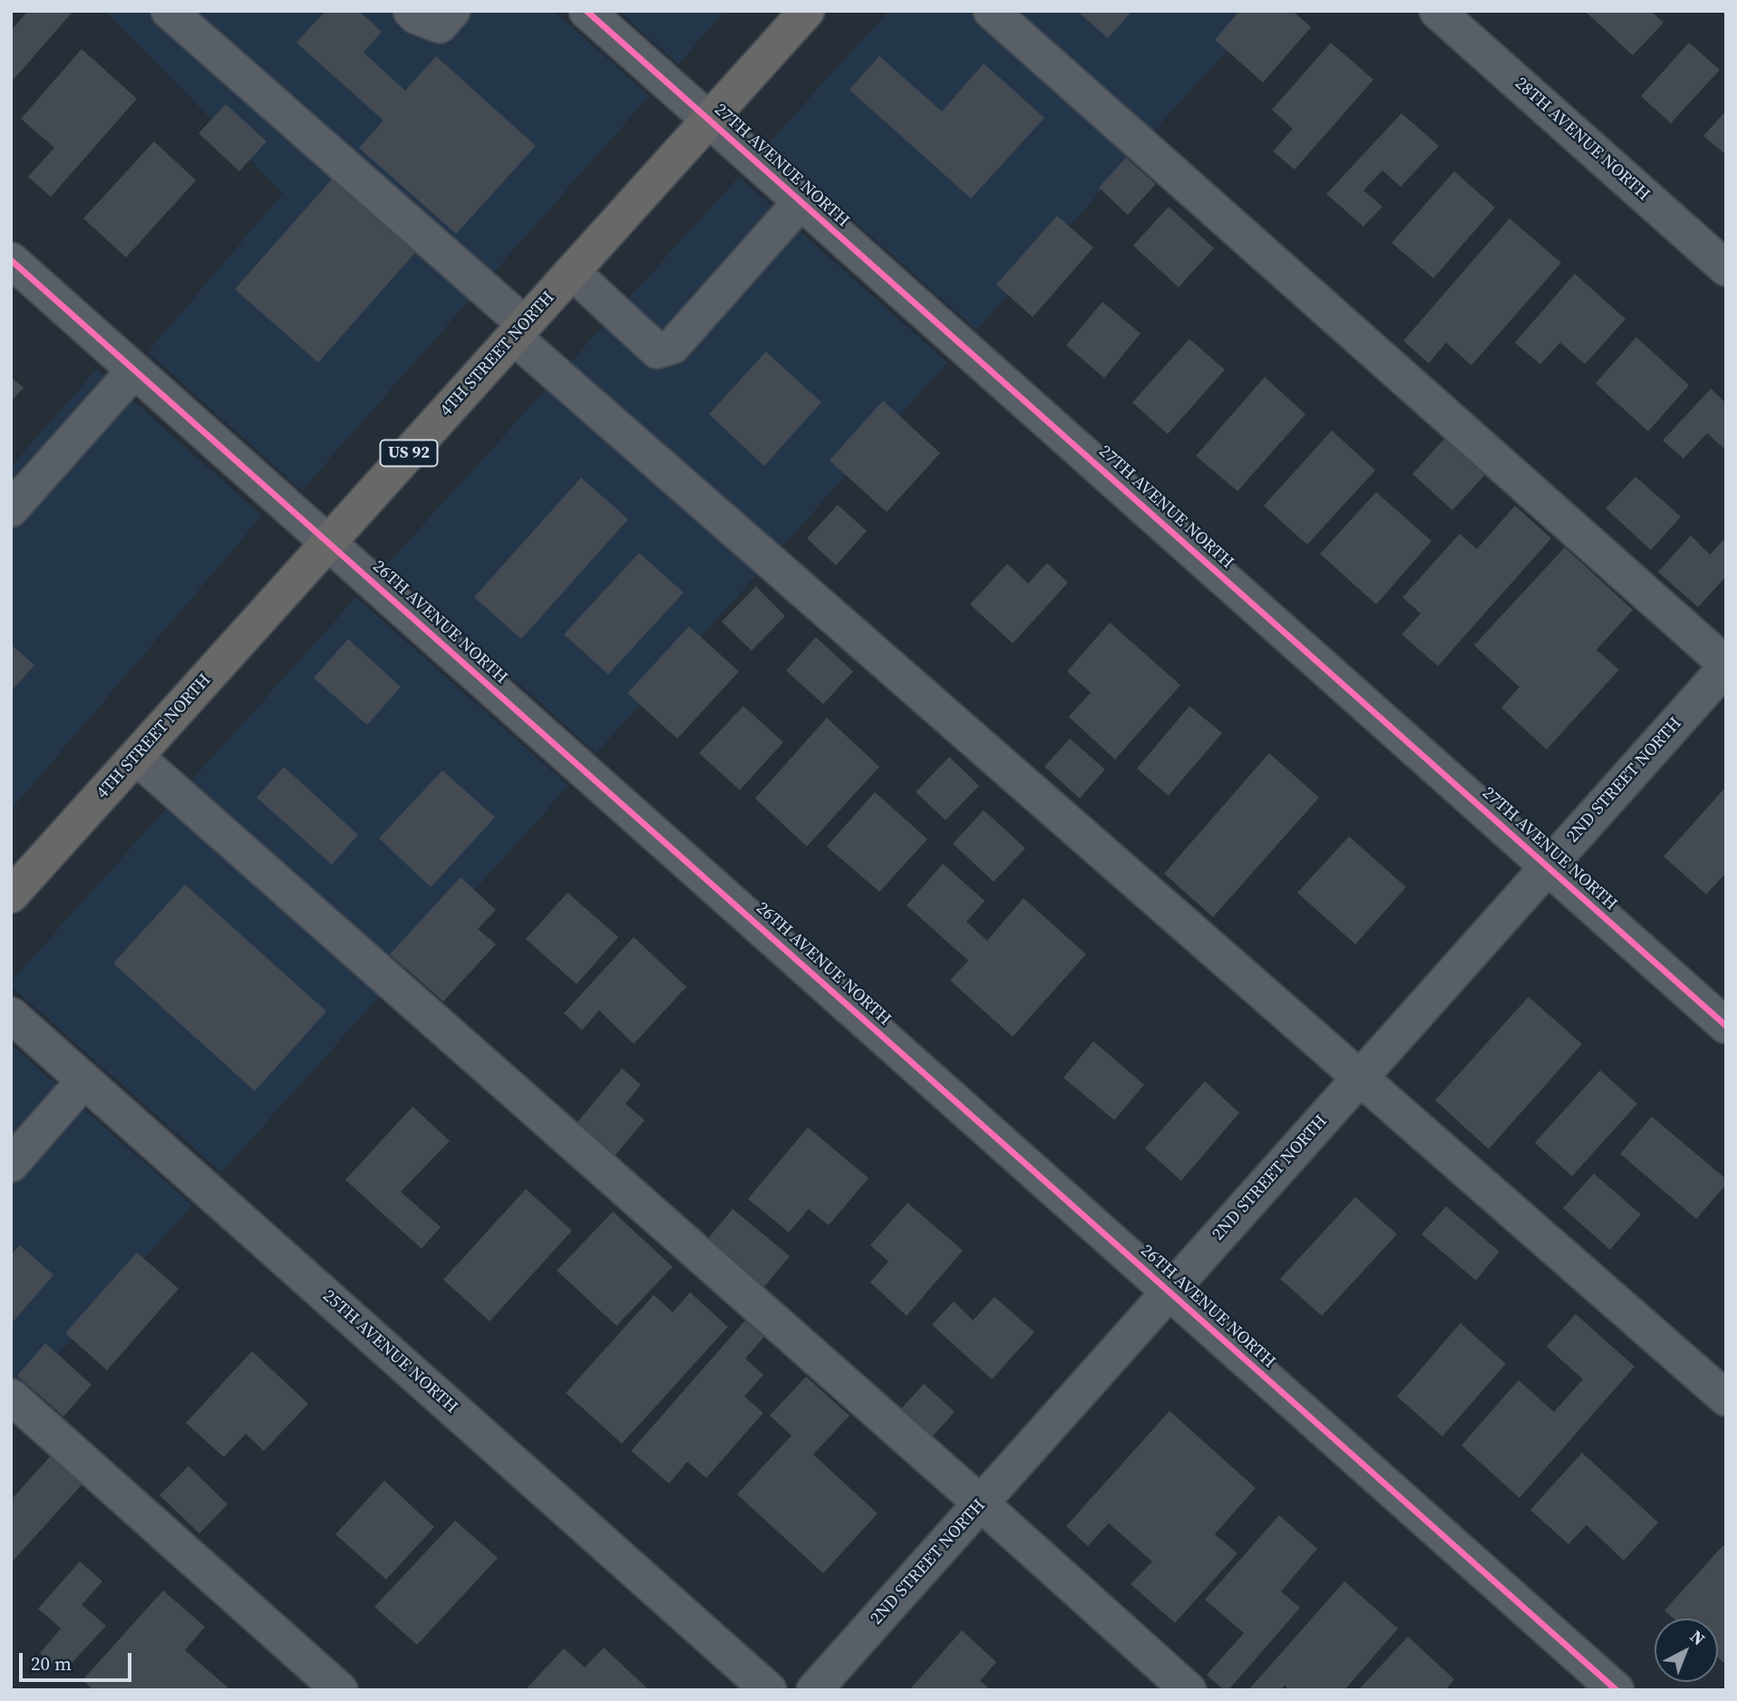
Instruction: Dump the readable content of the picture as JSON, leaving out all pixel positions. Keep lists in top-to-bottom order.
{
  "streets": {
    "main road": ["4TH STREET NORTH", "US 92"],
    "street": [
      "28TH AVENUE NORTH",
      "27TH AVENUE NORTH",
      "26TH AVENUE NORTH",
      "2ND STREET NORTH",
      "25TH AVENUE NORTH"
    ]
  },
  "crossings": [
    ["27TH AVENUE NORTH", "4TH STREET NORTH"],
    ["27TH AVENUE NORTH", "2ND STREET NORTH"],
    ["4TH STREET NORTH", "26TH AVENUE NORTH"],
    ["26TH AVENUE NORTH", "2ND STREET NORTH"]
  ],
  "scale_bar": "20 m",
  "north": "top right"
}
